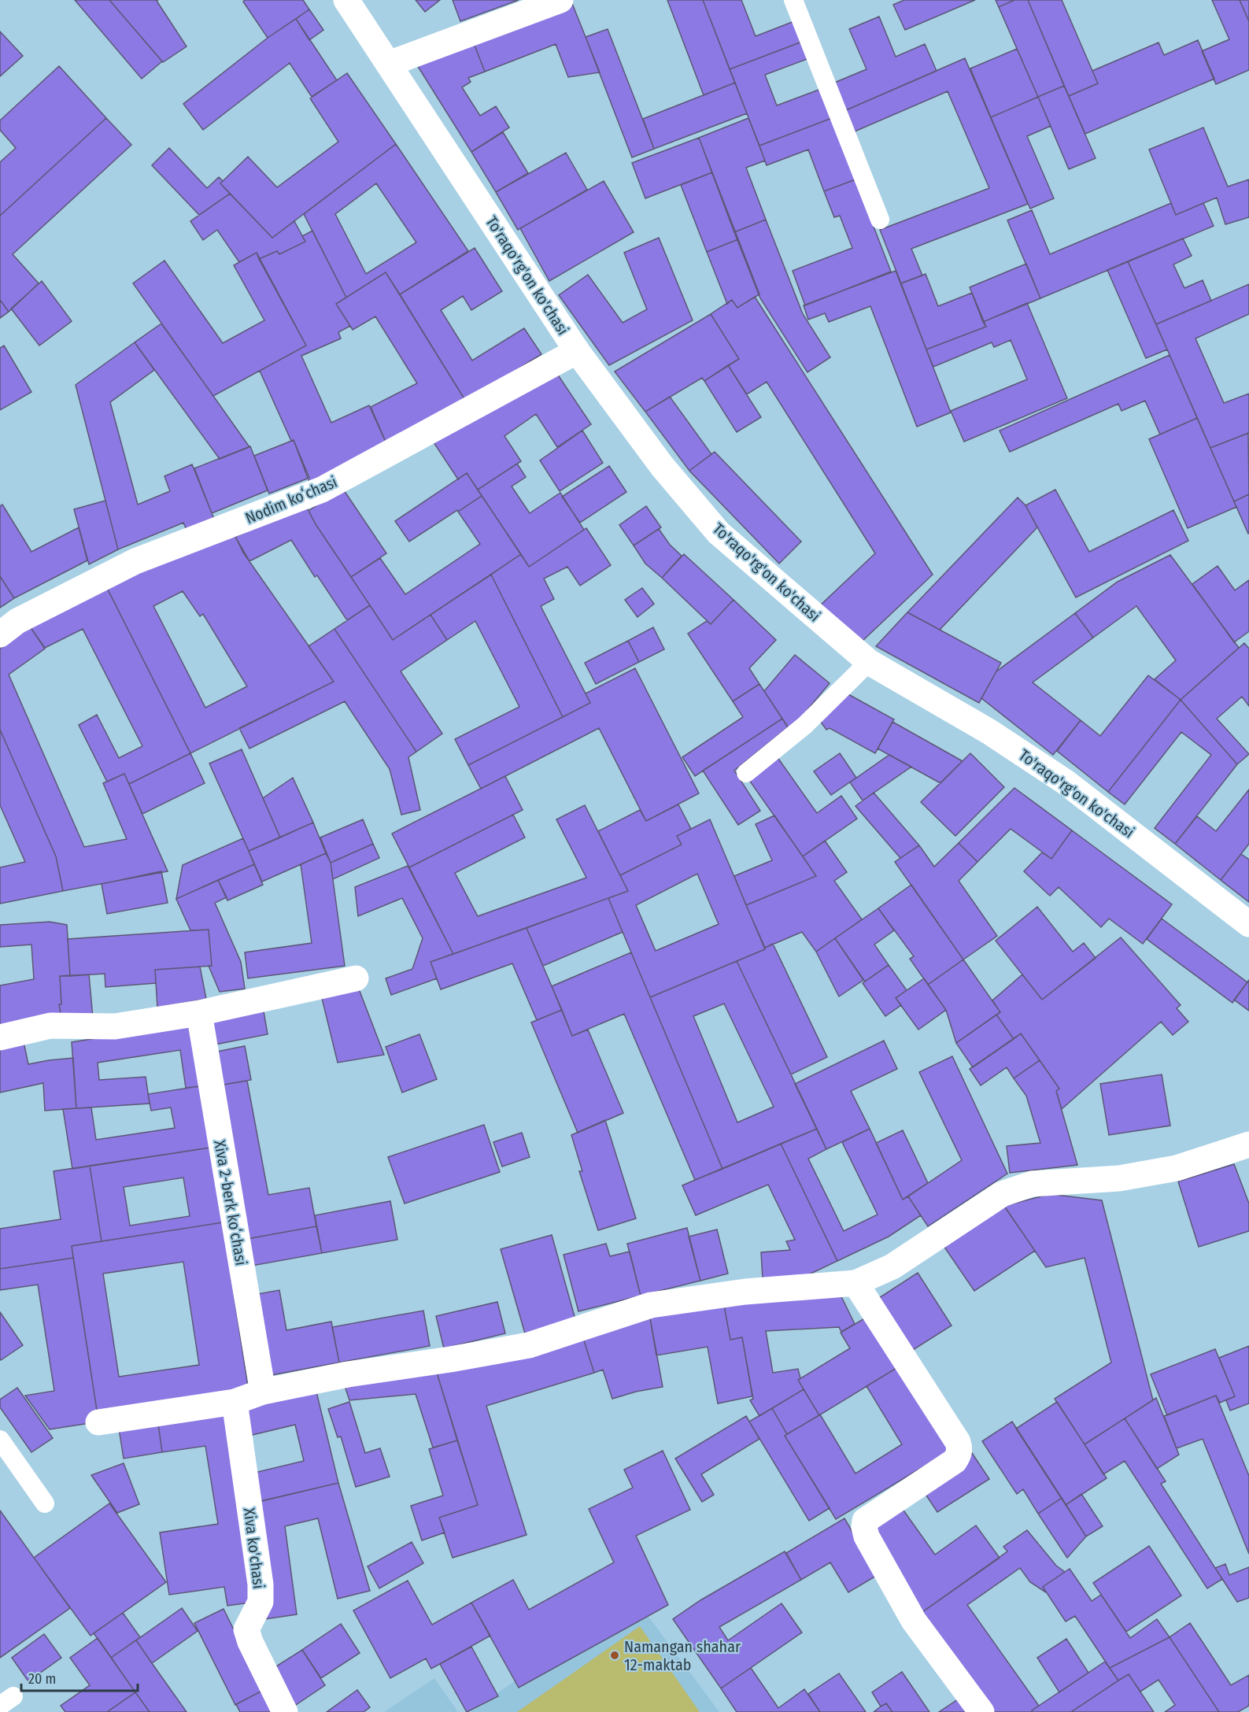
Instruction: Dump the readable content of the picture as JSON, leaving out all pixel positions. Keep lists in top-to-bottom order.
{
  "streets": {
    "street": [
      "To'raqo'rg'on ko'chasi",
      "Nodim koʻchasi",
      "Xiva 2-berk koʻchasi",
      "Xiva ko'chasi"
    ]
  },
  "crossings": [
    ["To'raqo'rg'on ko'chasi", "Nodim koʻchasi"]
  ],
  "places": ["Namangan shahar 12-maktab"],
  "scale_bar": "20 m"
}
